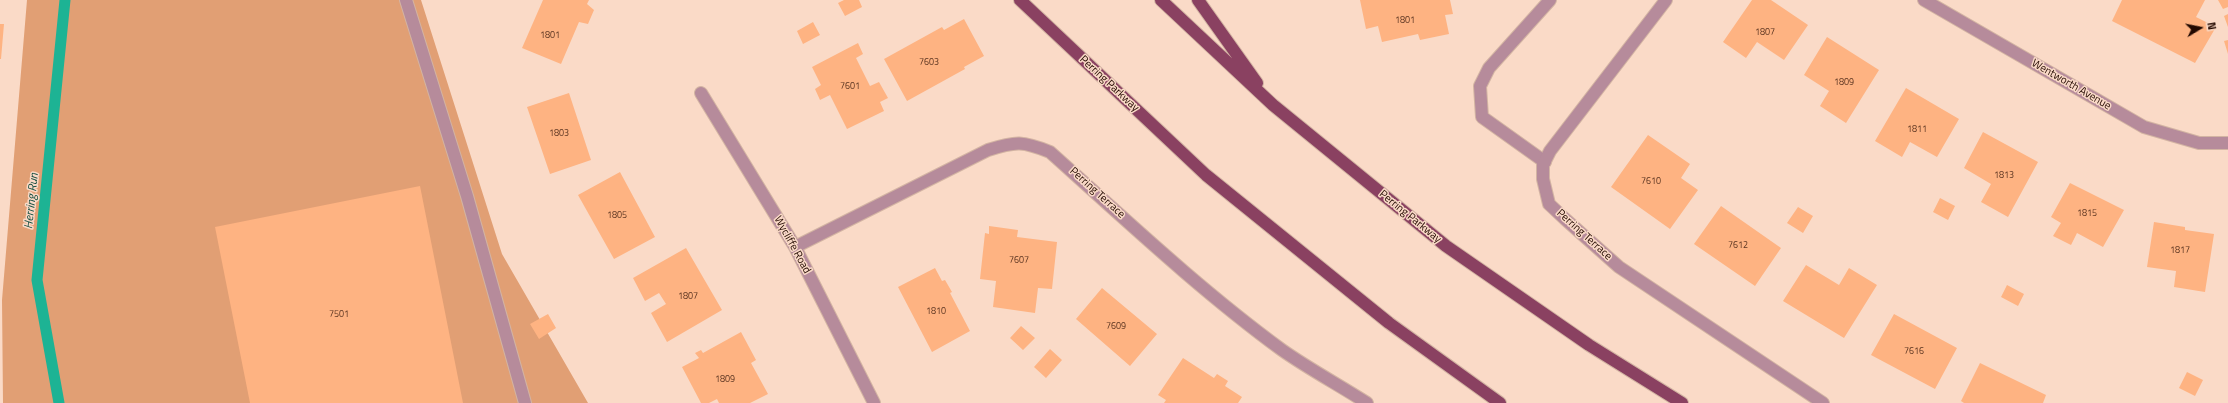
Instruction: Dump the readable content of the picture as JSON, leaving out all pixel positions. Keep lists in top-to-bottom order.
{
  "streets": {
    "main road": ["Perring Parkway"],
    "street": ["Wentworth Avenue", "Perring Terrace", "Wycliffe Road"]
  },
  "crossings": [
    ["Perring Terrace", "Wycliffe Road"]
  ],
  "water": ["Herring Run"],
  "house_numbers": [
    "1801",
    "1807",
    "1801",
    "7603",
    "1809",
    "7601",
    "1811",
    "1803",
    "1813",
    "7610",
    "1815",
    "1805",
    "7612",
    "1817",
    "7607",
    "1807",
    "1810",
    "7501",
    "7609",
    "7616",
    "1809"
  ],
  "north": "right"
}
